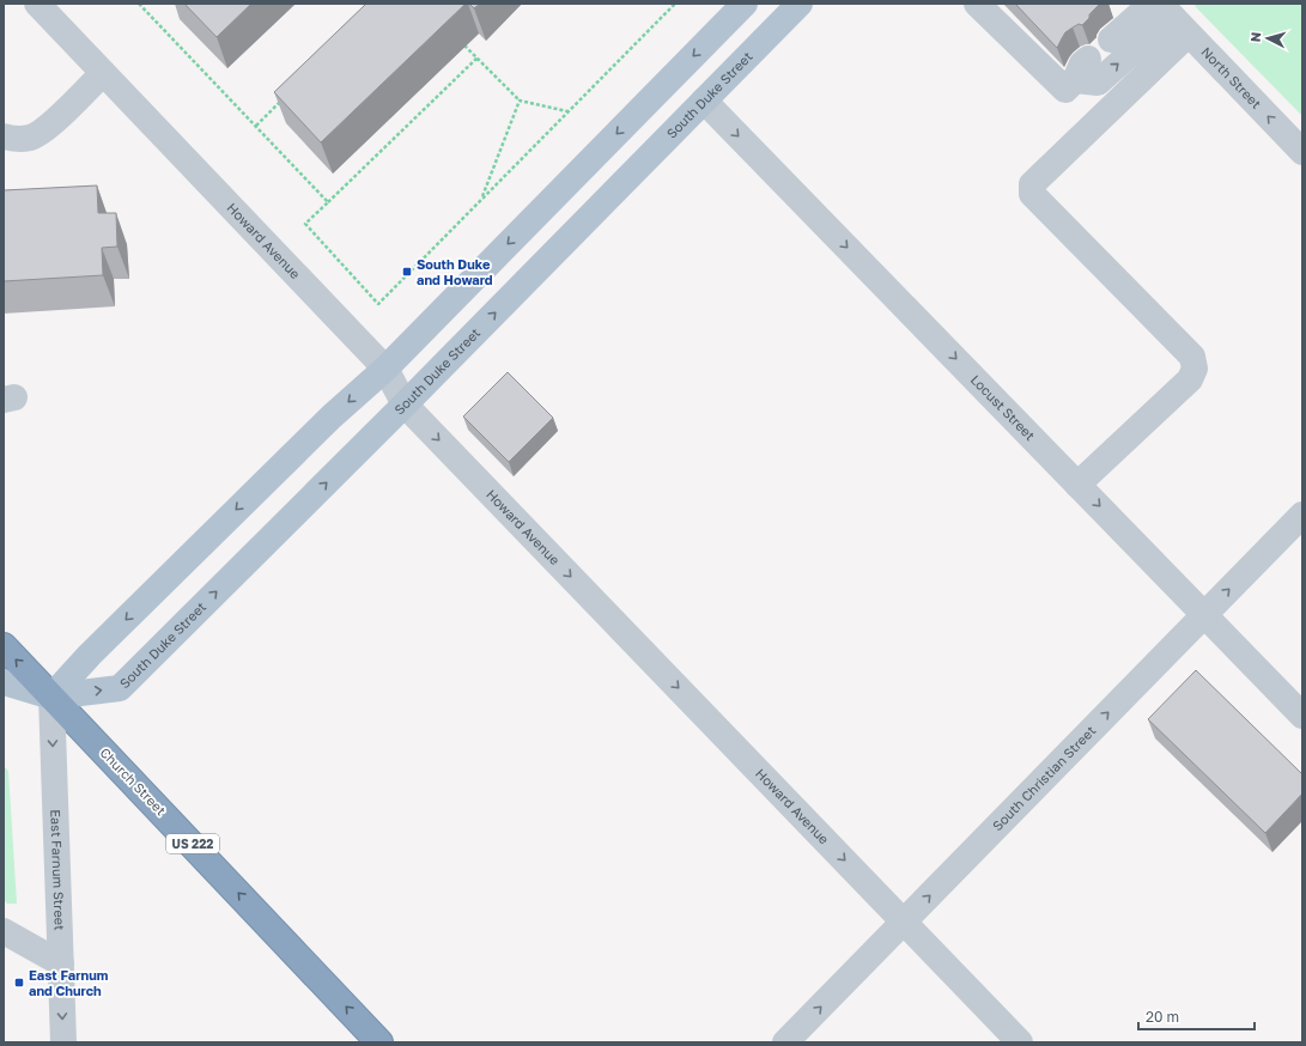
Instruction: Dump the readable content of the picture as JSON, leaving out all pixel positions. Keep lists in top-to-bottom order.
{
  "streets": {
    "highway": ["Church Street", "US 222"],
    "main road": ["South Duke Street"],
    "street": [
      "North Street",
      "Howard Avenue",
      "Locust Street",
      "South Christian Street",
      "East Farnum Street"
    ]
  },
  "crossings": [
    ["South Duke Street", "Howard Avenue"],
    ["South Duke Street", "Locust Street"],
    ["South Duke Street", "Church Street"],
    ["South Duke Street", "East Farnum Street"],
    ["Howard Avenue", "South Christian Street"],
    ["Locust Street", "South Christian Street"],
    ["Church Street", "East Farnum Street"]
  ],
  "one_way": [
    "North Street",
    "Howard Avenue",
    "Locust Street",
    "South Christian Street",
    "Church Street",
    "East Farnum Street"
  ],
  "places": {
    "transit": ["South Duke and Howard", "East Farnum and Church"]
  },
  "scale_bar": "20 m",
  "north": "left"
}
